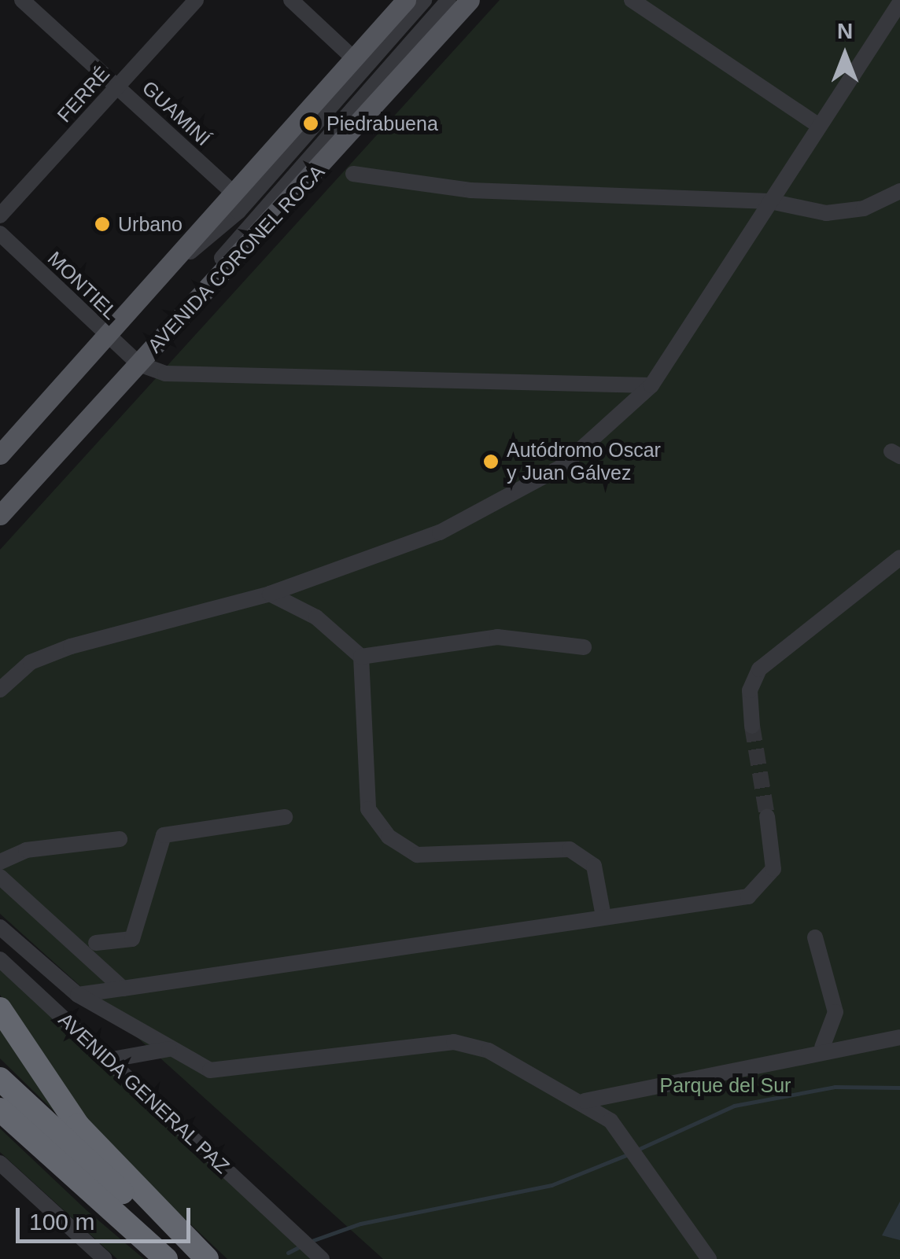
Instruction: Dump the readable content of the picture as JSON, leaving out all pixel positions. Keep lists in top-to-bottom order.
{
  "streets": {
    "main road": ["AVENIDA CORONEL ROCA"],
    "street": [
      "FERRÉ",
      "GUAMINÍ",
      "MONTIEL",
      "AVENIDA GENERAL PAZ"
    ]
  },
  "crossings": [
    ["FERRÉ", "GUAMINÍ"],
    ["AVENIDA CORONEL ROCA", "MONTIEL"]
  ],
  "parks": ["Parque del Sur"],
  "places": ["Piedrabuena", "Urbano", "Autódromo Oscar y Juan Gálvez"],
  "scale_bar": "100 m",
  "north": "top"
}
